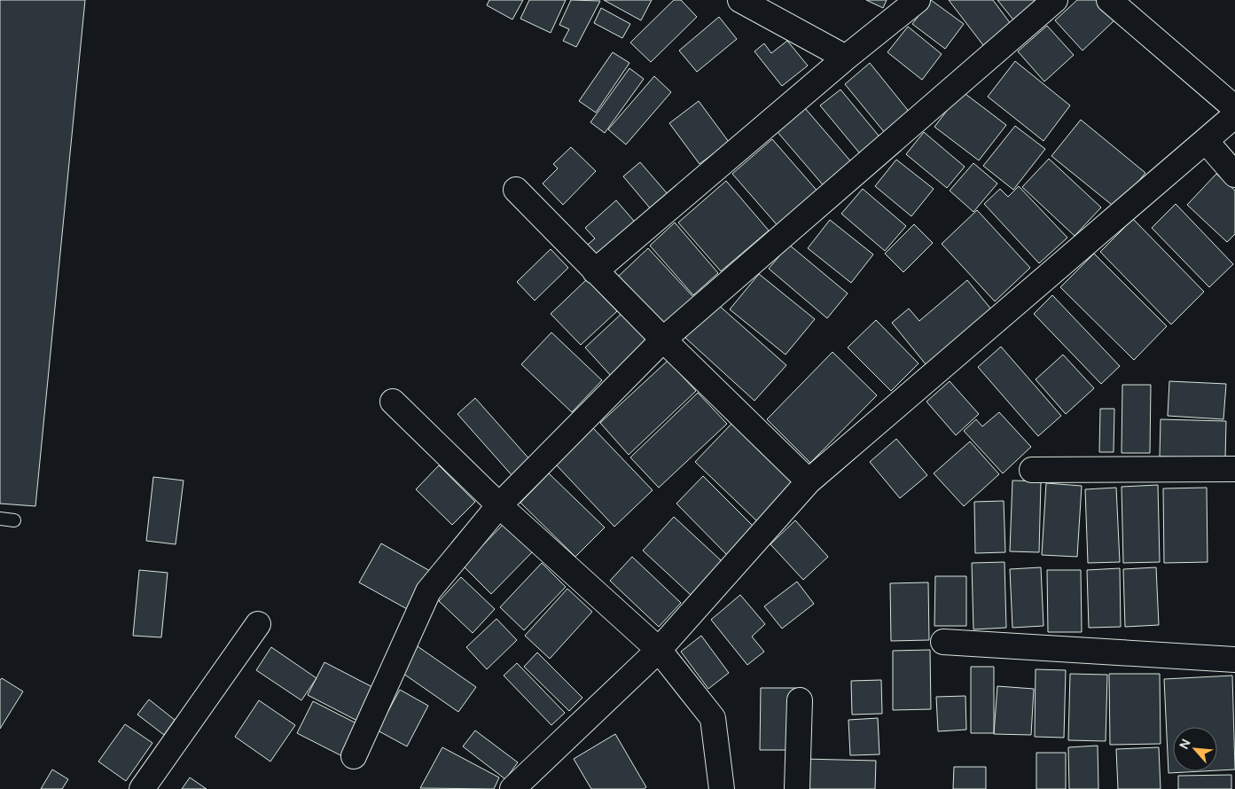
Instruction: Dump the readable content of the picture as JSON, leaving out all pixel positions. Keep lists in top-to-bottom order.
{
  "north": "top left"
}
